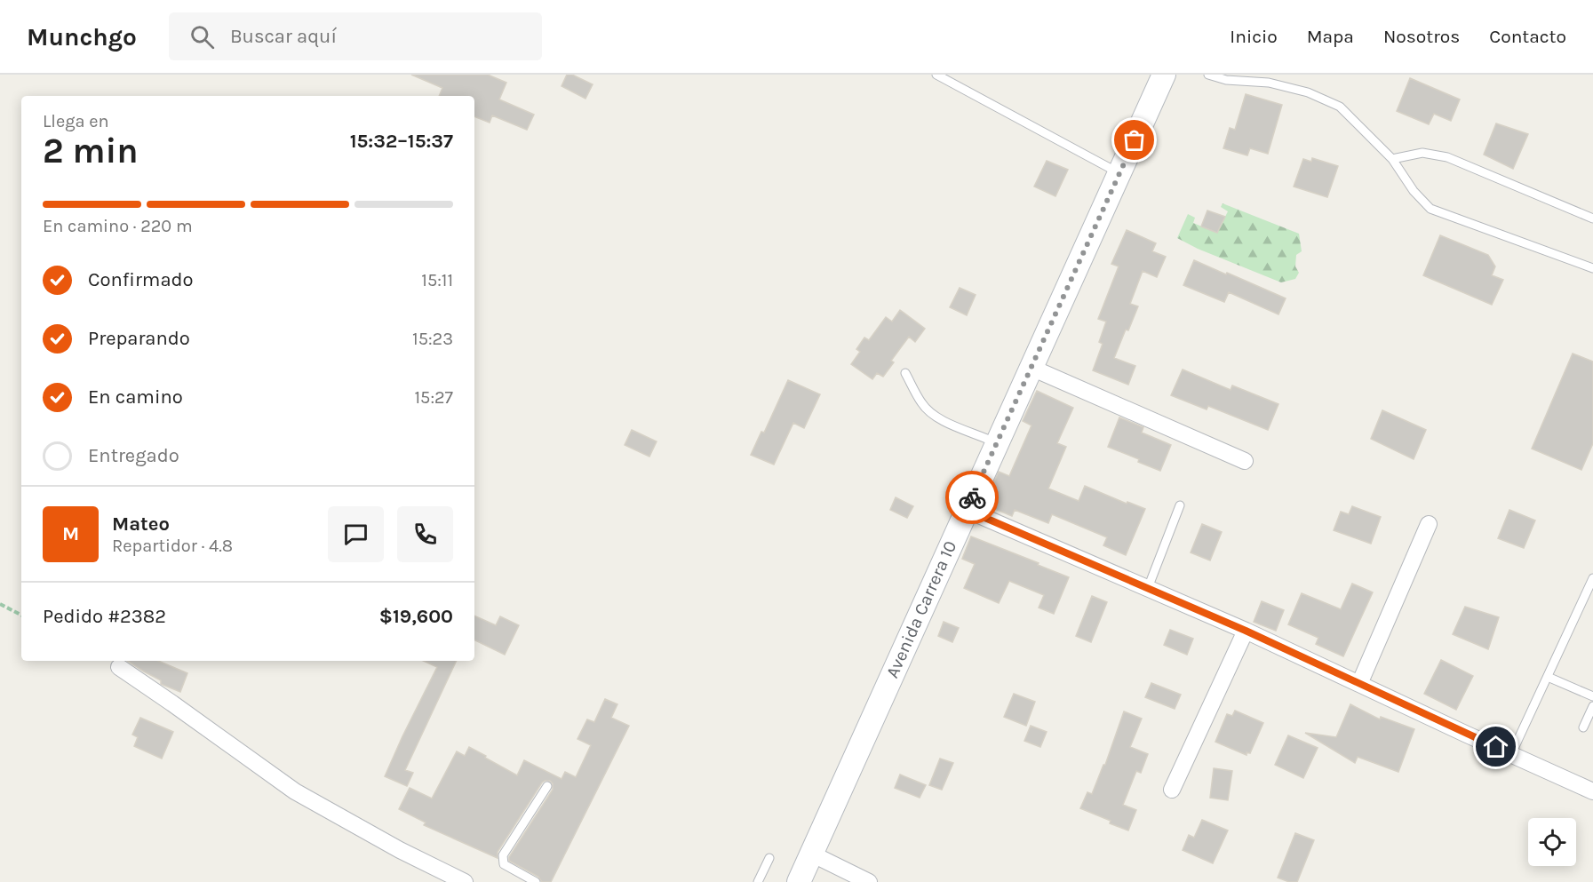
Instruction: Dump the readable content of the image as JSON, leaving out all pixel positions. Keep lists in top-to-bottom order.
{
  "streets": {
    "street": ["Avenida Carrera 10"]
  },
  "page": {
    "header": "Munchgo",
    "search": "Buscar aquí",
    "nav": [
      "Inicio",
      "Mapa",
      "Nosotros",
      "Contacto"
    ],
    "heading": ["2 min", "Llega en", "15:32–15:37"],
    "panel": [
      "Mateo",
      "Repartidor · 4.8",
      "Pedido #2382",
      "$19,600"
    ],
    "bar": "En camino · 220 m",
    "list": [
      ["Confirmado", "15:11"],
      ["Preparando", "15:23"],
      ["En camino", "15:27"],
      "Entregado"
    ],
    "round": "M"
  }
}
